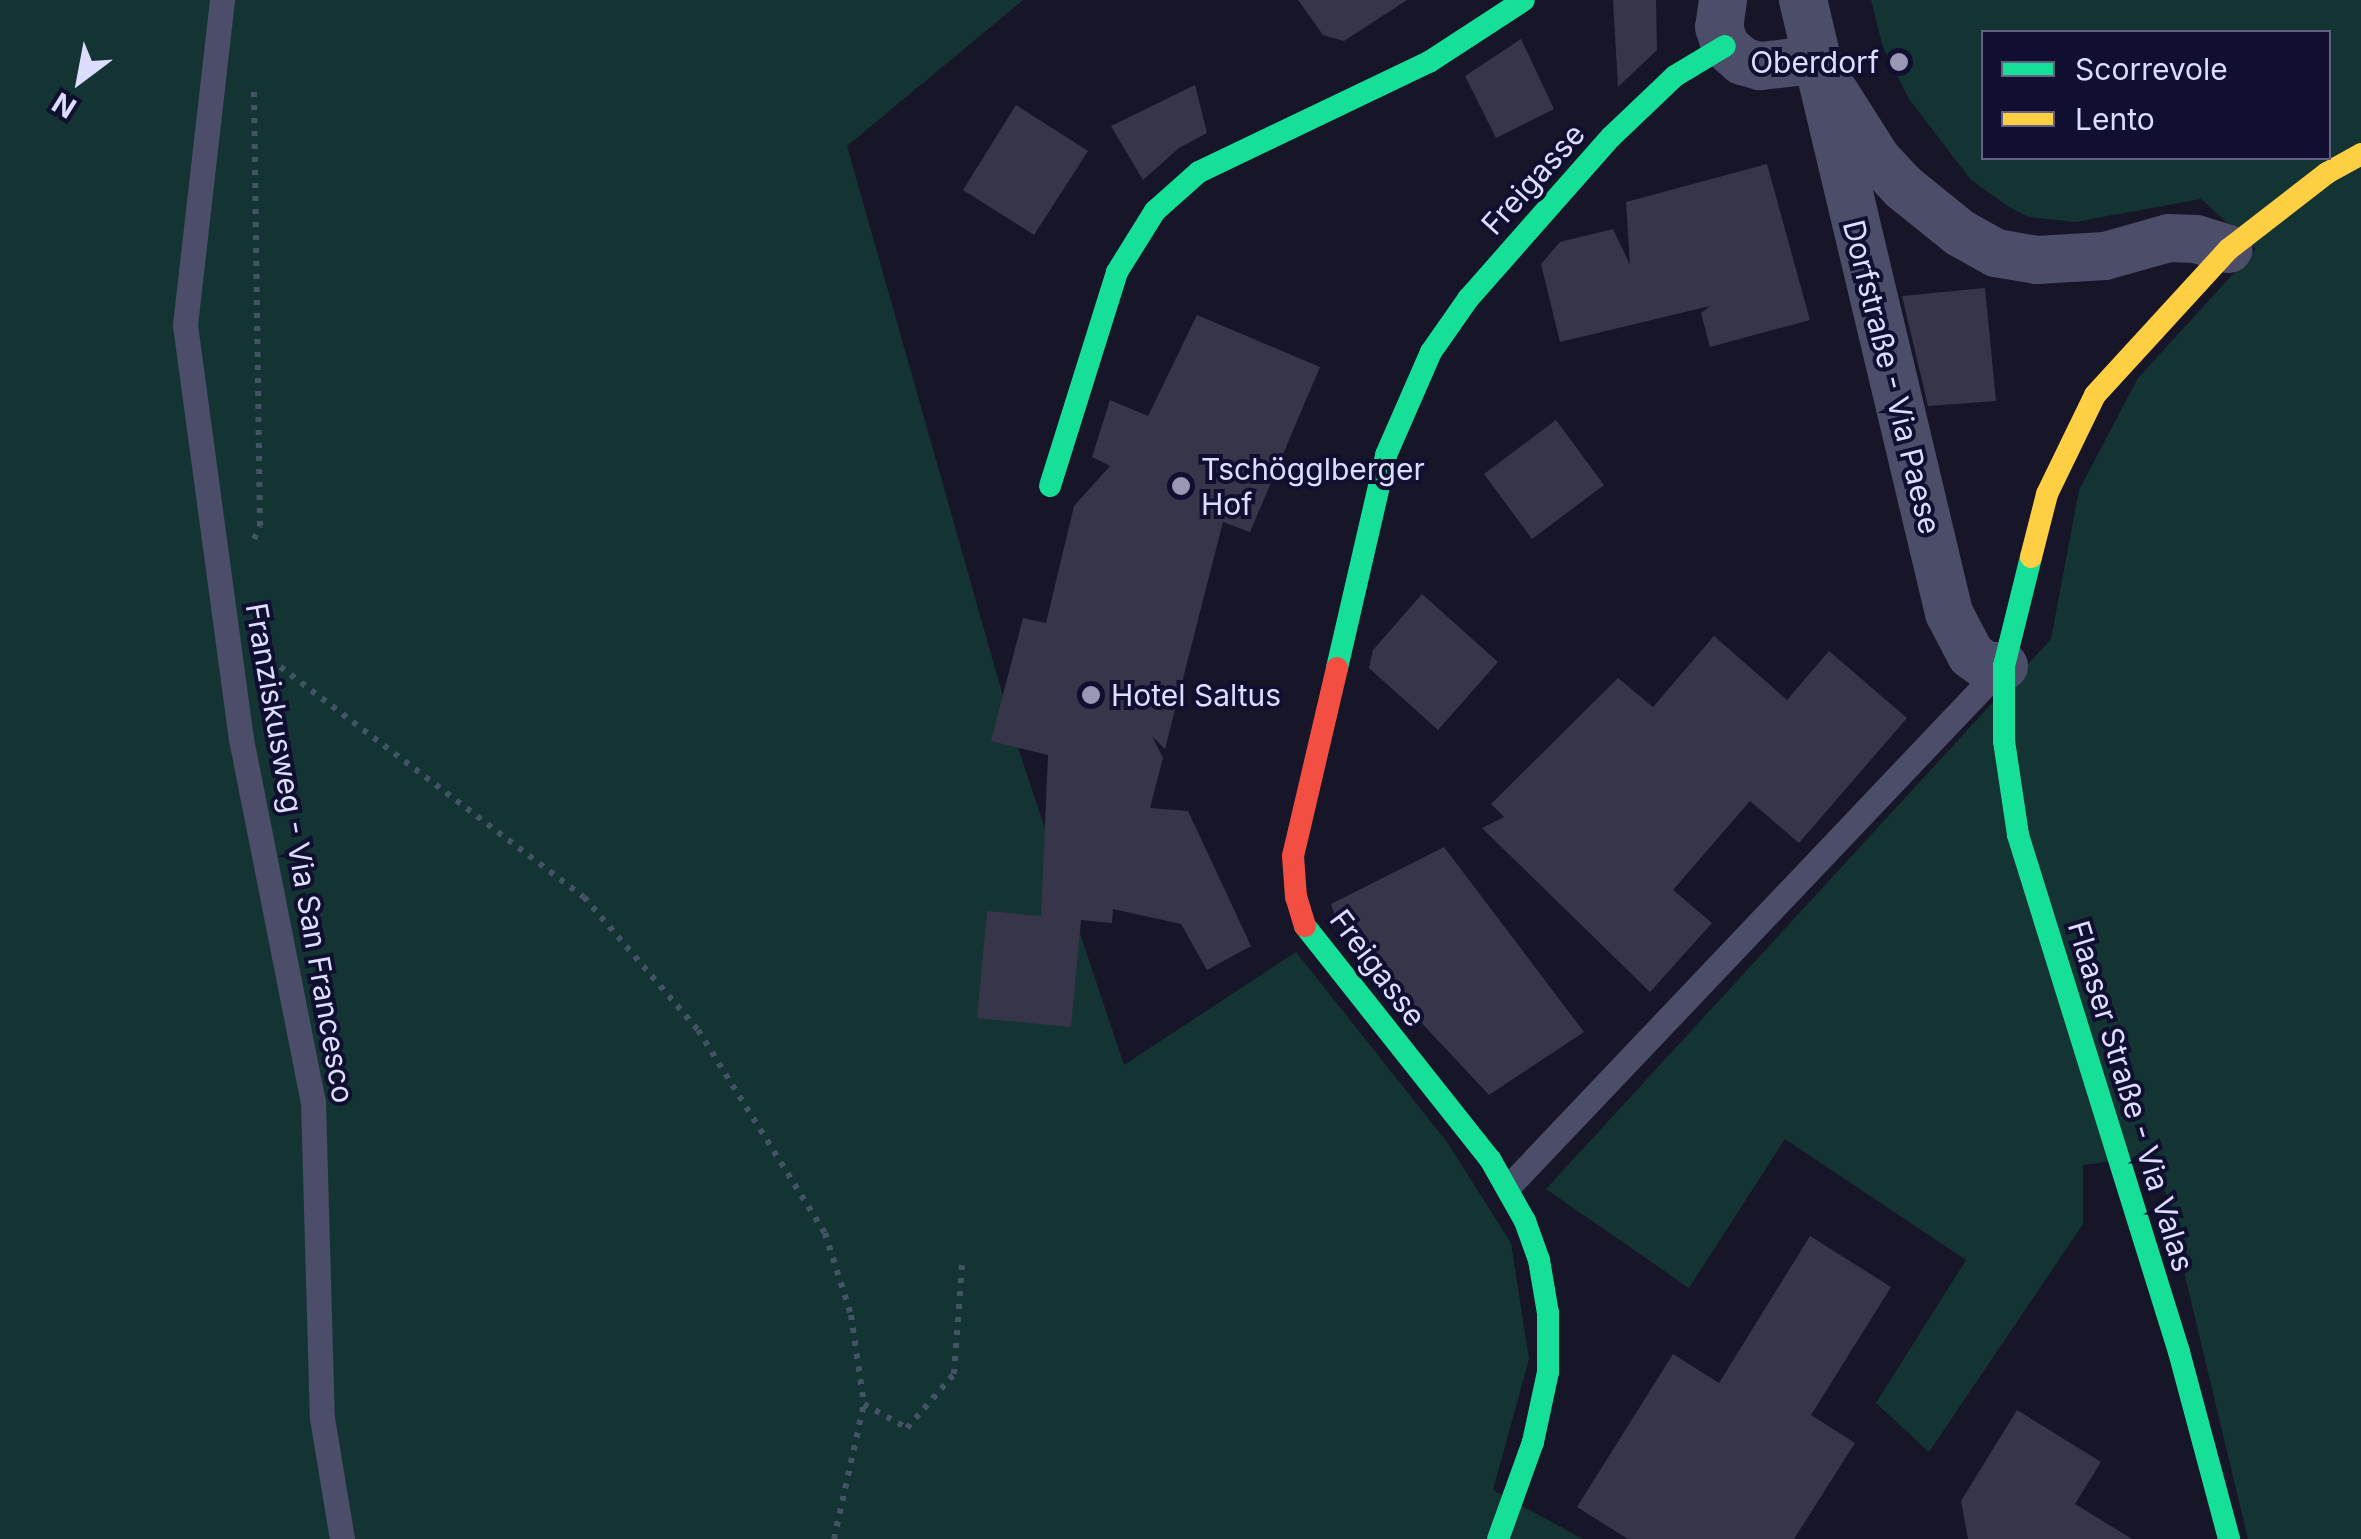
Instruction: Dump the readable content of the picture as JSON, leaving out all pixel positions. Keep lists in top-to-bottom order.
{
  "streets": {
    "street": ["Freigasse", "Dorfstraße - Via Paese", "Flaaser Straße - Via Valas"],
    "lane": ["Franziskusweg - Via San Francesco"]
  },
  "crossings": [
    ["Dorfstraße - Via Paese", "Flaaser Straße - Via Valas"]
  ],
  "places": ["Oberdorf", "Tschögglberger Hof", "Hotel Saltus"],
  "legend": ["Scorrevole", "Lento"],
  "north": "bottom left"
}
